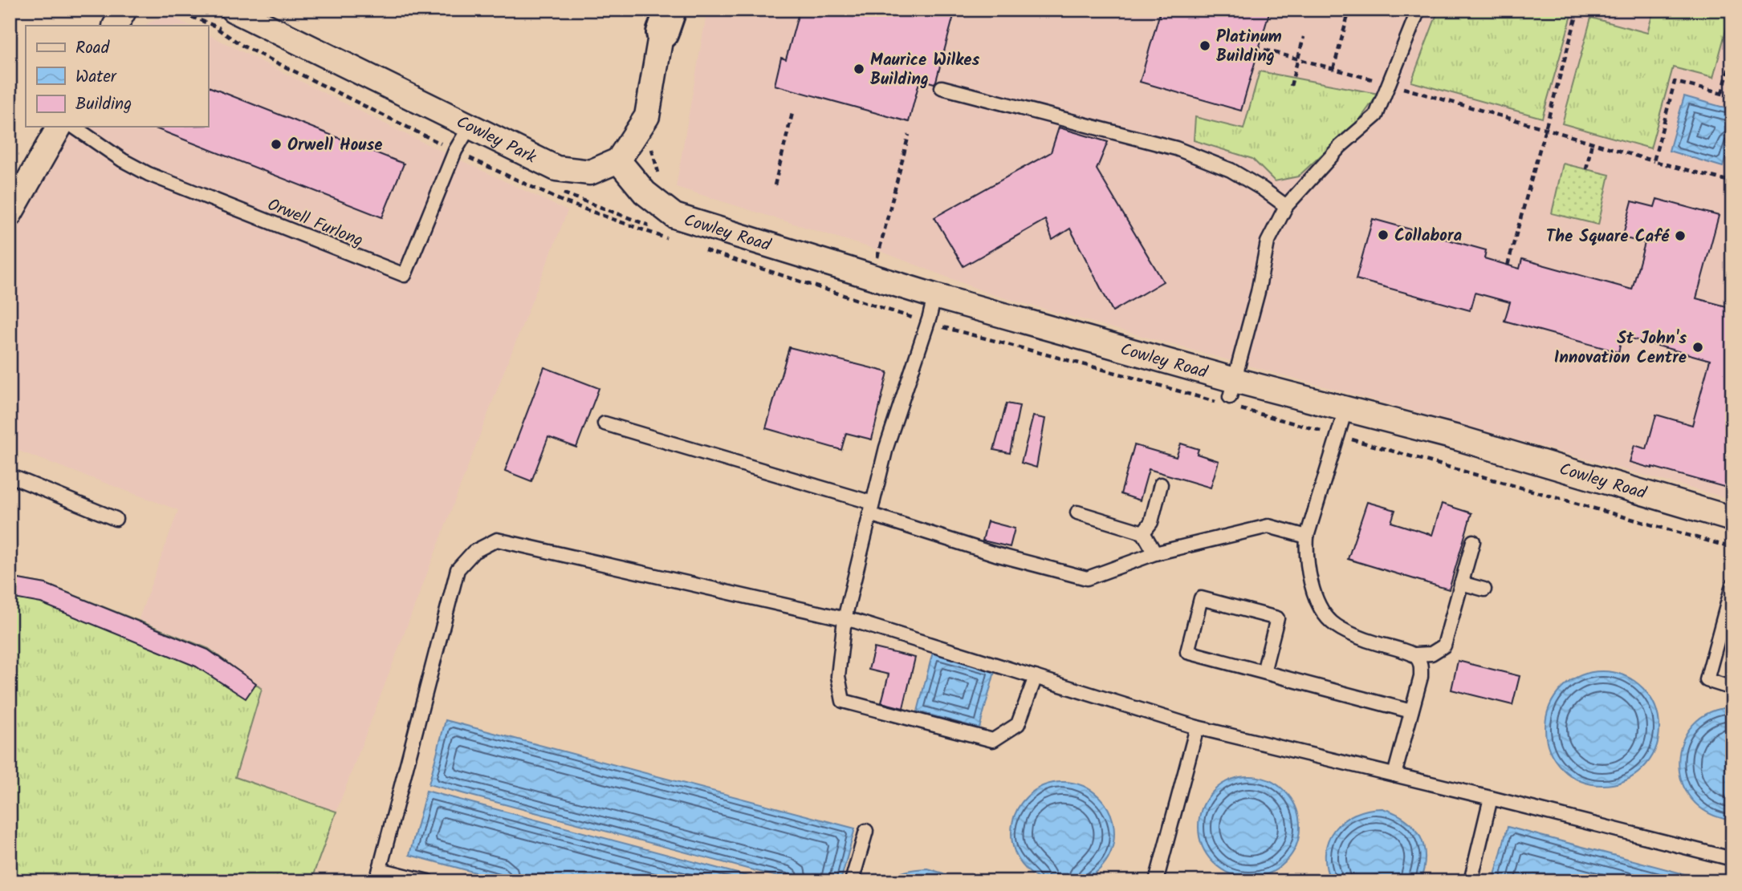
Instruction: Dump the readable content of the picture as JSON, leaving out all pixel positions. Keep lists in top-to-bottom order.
{
  "streets": {
    "street": ["Cowley Park", "Cowley Road"],
    "lane": ["Orwell Furlong"]
  },
  "crossings": [
    ["Cowley Park", "Orwell Furlong"],
    ["Cowley Park", "Cowley Road"]
  ],
  "places": [
    "Platinum Building",
    "Maurice Wilkes Building",
    "Orwell House",
    "Collabora",
    "The Square Café",
    "St John's Innovation Centre"
  ],
  "legend": ["Road", "Water", "Building"]
}
